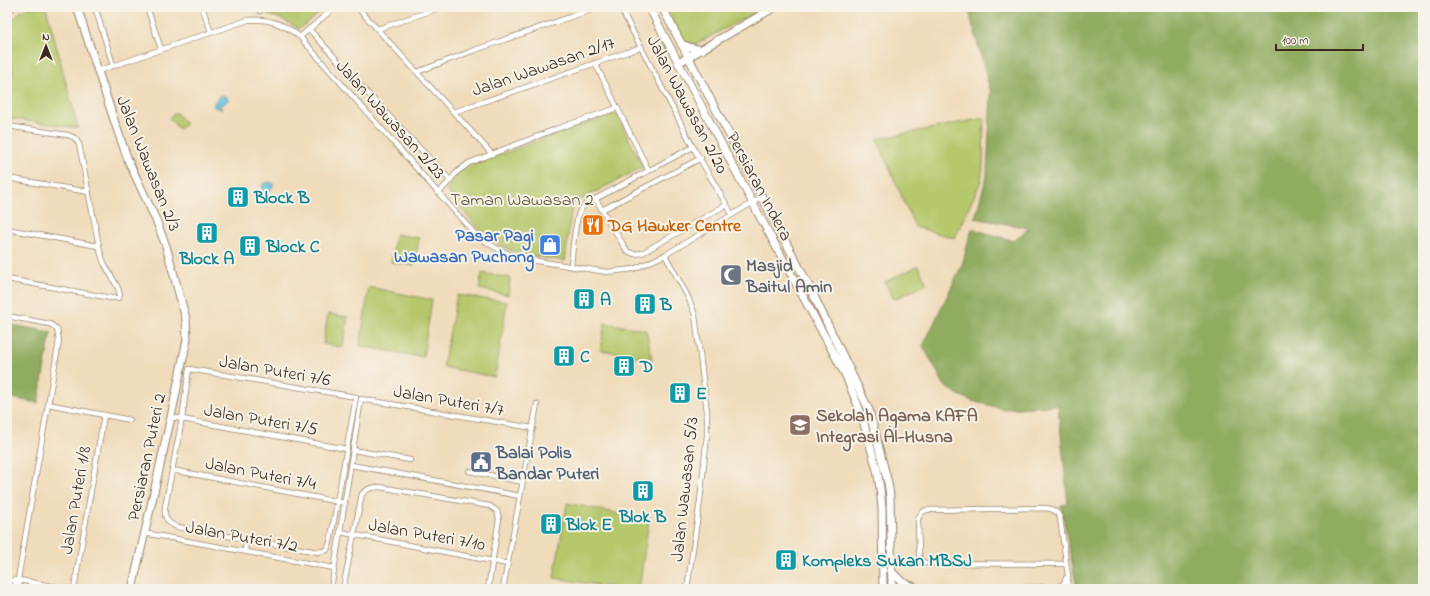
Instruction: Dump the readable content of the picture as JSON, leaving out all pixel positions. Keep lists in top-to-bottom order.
{
  "streets": {
    "main road": ["Jalan Wawasan 2/3", "Persiaran Indera", "Persiaran Puteri 2"],
    "street": [
      "Jalan Wawasan 2/17",
      "Jalan Wawasan 2/20",
      "Jalan Wawasan 2/23",
      "Jalan Puteri 7/6",
      "Jalan Puteri 7/7",
      "Jalan Puteri 7/5",
      "Jalan Puteri 7/4",
      "Jalan Wawasan 5/3",
      "Jalan Puteri 1/8",
      "Jalan Puteri 7/10",
      "Jalan Puteri 7/2"
    ]
  },
  "crossings": [
    ["Jalan Wawasan 2/17", "Jalan Wawasan 2/20"],
    ["Jalan Wawasan 2/20", "Jalan Wawasan 2/23"],
    ["Jalan Wawasan 2/23", "Jalan Wawasan 2/3"],
    ["Jalan Wawasan 2/23", "Persiaran Indera"],
    ["Jalan Wawasan 2/23", "Jalan Wawasan 5/3"],
    ["Jalan Wawasan 2/3", "Persiaran Puteri 2"],
    ["Jalan Puteri 7/6", "Jalan Puteri 7/7"],
    ["Jalan Puteri 7/6", "Jalan Puteri 7/5"],
    ["Jalan Puteri 7/5", "Persiaran Puteri 2"],
    ["Persiaran Puteri 2", "Jalan Puteri 7/2"]
  ],
  "parks": ["Taman Wawasan 2"],
  "places": {
    "building": [
      "Block B",
      "Block A",
      "Block C",
      "A",
      "B",
      "C",
      "D",
      "E",
      "Blok B",
      "Blok E",
      "Kompleks Sukan MBSJ"
    ],
    "restaurant": ["DG Hawker Centre"],
    "shop": ["Pasar Pagi Wawasan Puchong"],
    "mosque": ["Masjid Baitul Amin"],
    "school or university": ["Sekolah Agama KAFA Integrasi Al-Husna"],
    "public building": ["Balai Polis Bandar Puteri"]
  },
  "scale_bar": "100 m",
  "north": "top"
}
